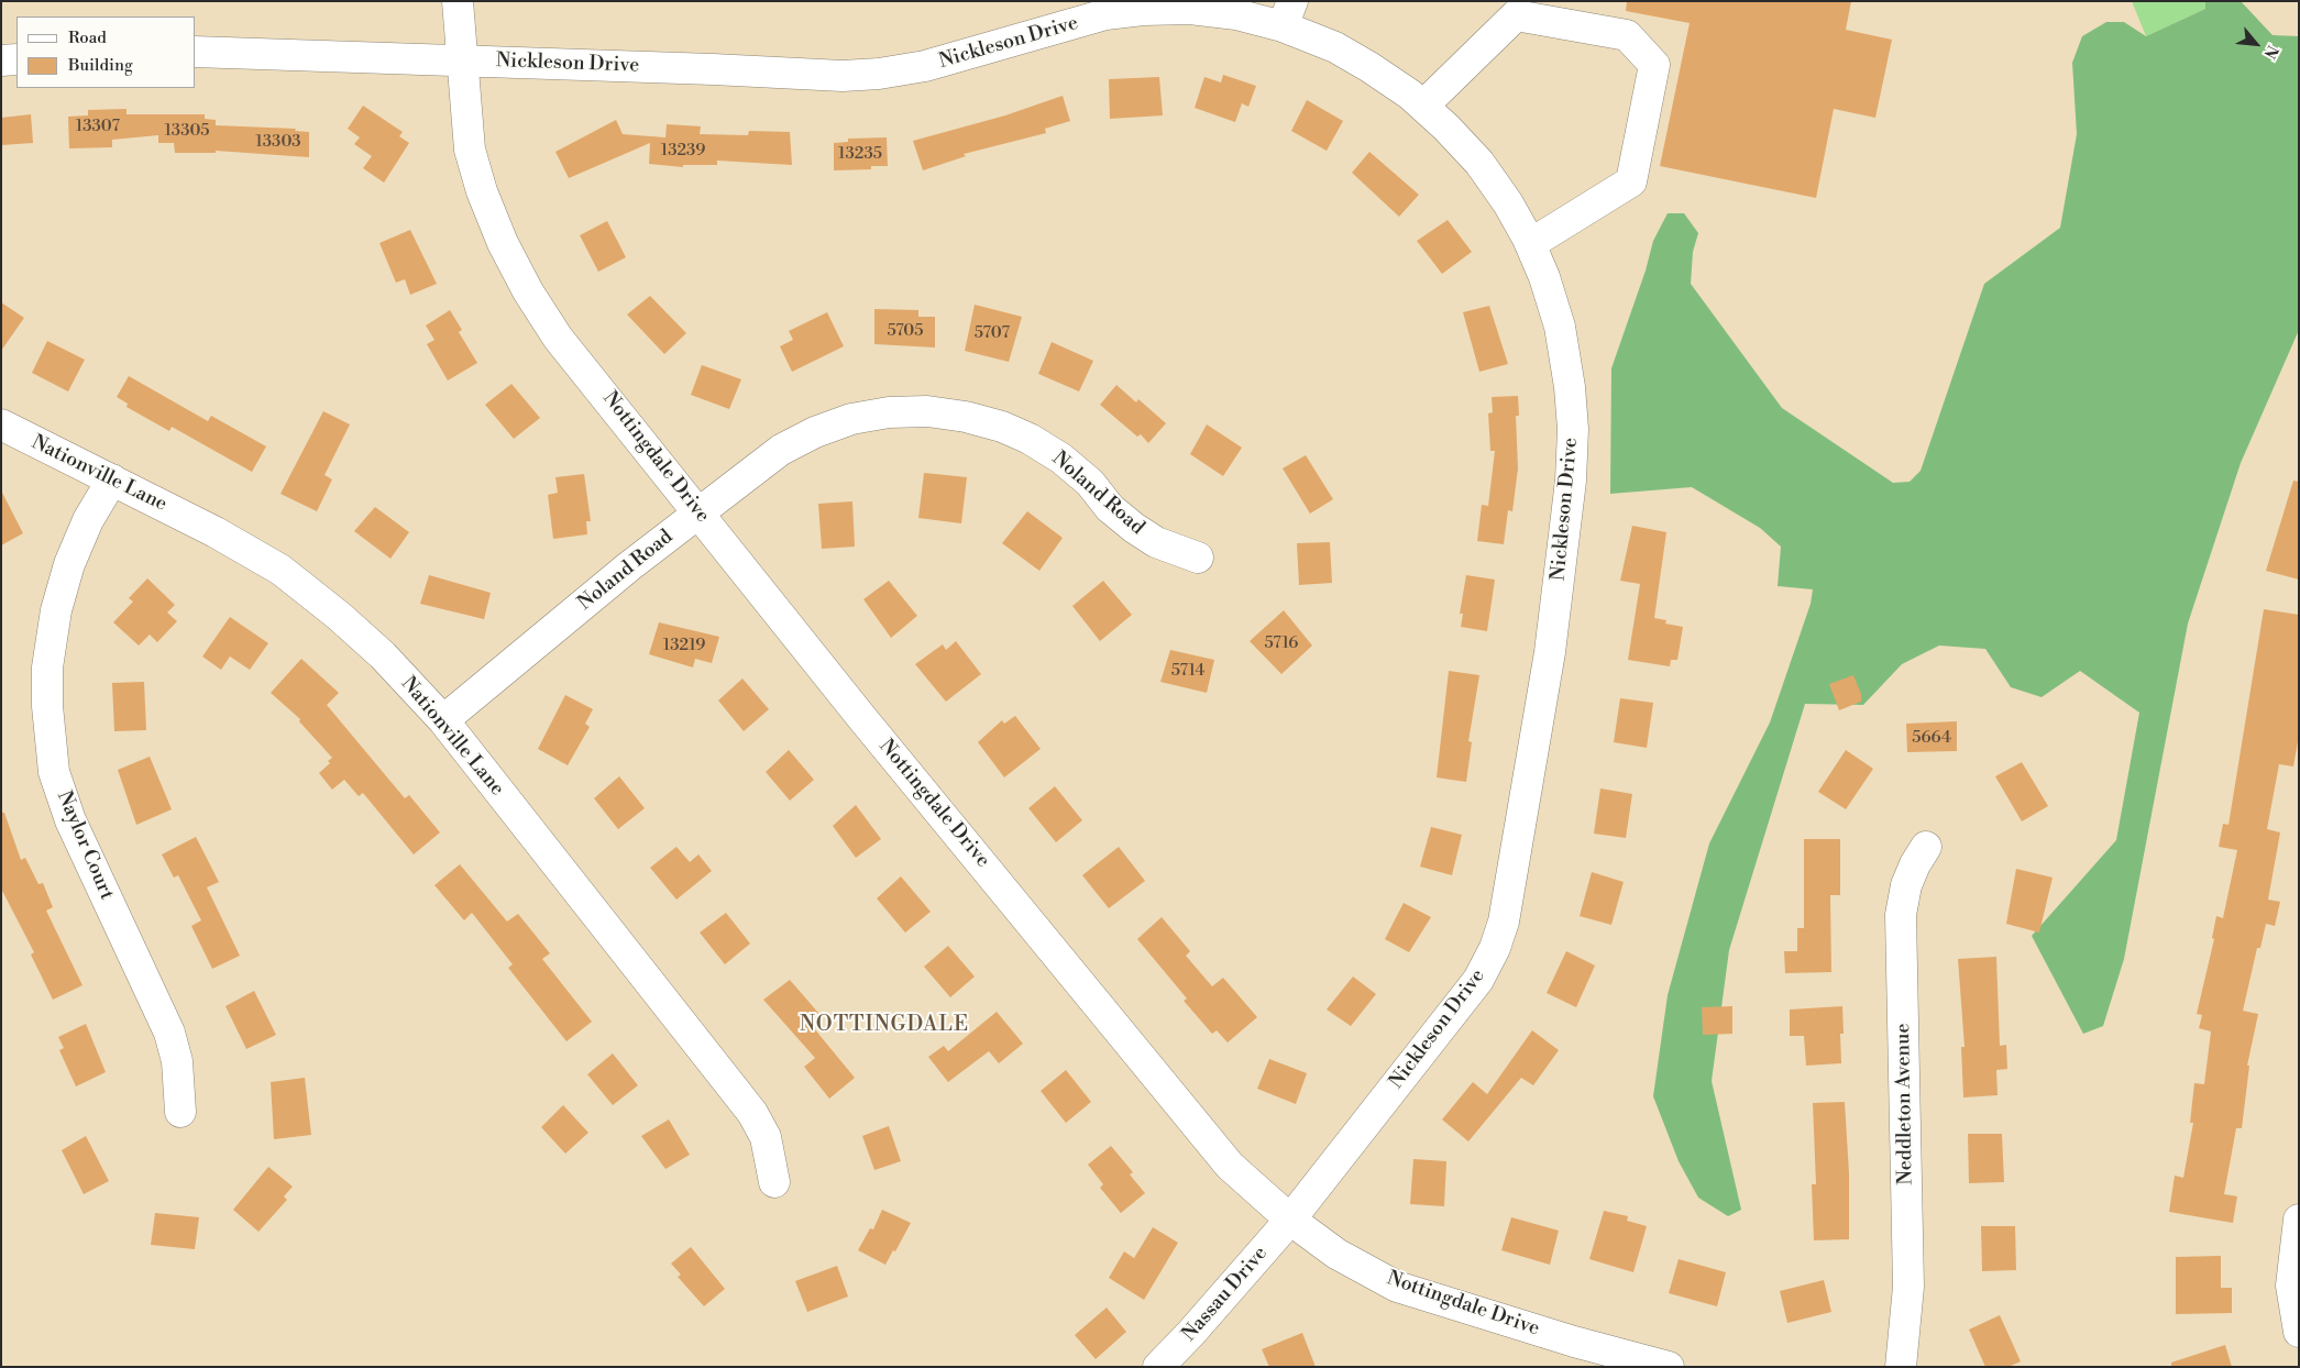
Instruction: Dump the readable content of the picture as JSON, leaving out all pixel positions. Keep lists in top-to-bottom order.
{
  "streets": {
    "street": [
      "Nickleson Drive",
      "Nottingdale Drive",
      "Nationville Lane",
      "Noland Road",
      "Naylor Court",
      "Neddleton Avenue",
      "Nassau Drive"
    ]
  },
  "crossings": [
    ["Nickleson Drive", "Nottingdale Drive"],
    ["Nickleson Drive", "Nassau Drive"],
    ["Nottingdale Drive", "Noland Road"],
    ["Nottingdale Drive", "Nassau Drive"],
    ["Nationville Lane", "Noland Road"],
    ["Nationville Lane", "Naylor Court"]
  ],
  "districts": ["NOTTINGDALE"],
  "house_numbers": [
    "13307",
    "13305",
    "13303",
    "13239",
    "13235",
    "5705",
    "5707",
    "5716",
    "13219",
    "5714",
    "5664"
  ],
  "legend": ["Road", "Building"],
  "north": "bottom right"
}
